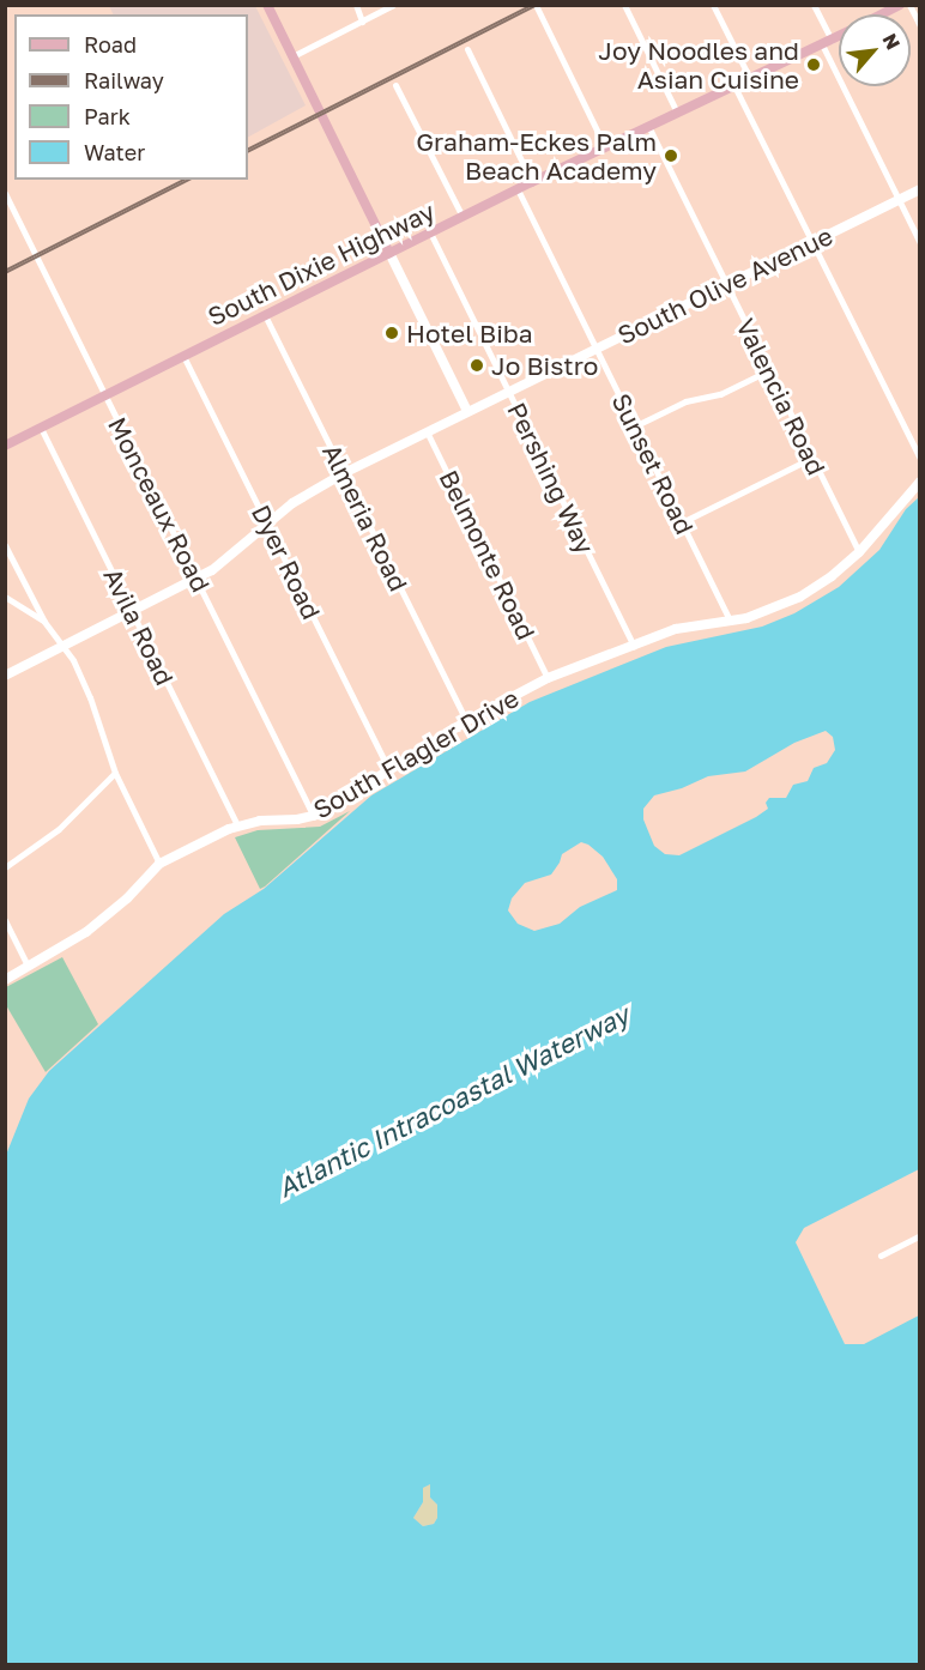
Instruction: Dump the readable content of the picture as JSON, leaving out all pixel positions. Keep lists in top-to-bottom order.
{
  "streets": {
    "main road": ["South Dixie Highway"],
    "street": [
      "South Olive Avenue",
      "Valencia Road",
      "Sunset Road",
      "Pershing Way",
      "Monceaux Road",
      "Almeria Road",
      "Belmonte Road",
      "Dyer Road",
      "Avila Road",
      "South Flagler Drive"
    ]
  },
  "crossings": [
    ["South Dixie Highway", "Valencia Road"],
    ["South Dixie Highway", "Sunset Road"],
    ["South Dixie Highway", "Pershing Way"],
    ["South Dixie Highway", "Monceaux Road"],
    ["South Dixie Highway", "Almeria Road"],
    ["South Dixie Highway", "Dyer Road"],
    ["South Dixie Highway", "Avila Road"],
    ["South Olive Avenue", "Valencia Road"],
    ["South Olive Avenue", "Sunset Road"],
    ["South Olive Avenue", "Pershing Way"],
    ["South Olive Avenue", "Monceaux Road"],
    ["South Olive Avenue", "Almeria Road"],
    ["South Olive Avenue", "Belmonte Road"],
    ["South Olive Avenue", "Dyer Road"],
    ["South Olive Avenue", "Avila Road"],
    ["Valencia Road", "South Flagler Drive"],
    ["Sunset Road", "South Flagler Drive"],
    ["Pershing Way", "South Flagler Drive"],
    ["Monceaux Road", "South Flagler Drive"],
    ["Almeria Road", "South Flagler Drive"],
    ["Belmonte Road", "South Flagler Drive"],
    ["Dyer Road", "South Flagler Drive"],
    ["Avila Road", "South Flagler Drive"]
  ],
  "water": ["Atlantic Intracoastal Waterway"],
  "places": [
    "Joy Noodles and Asian Cuisine",
    "Graham-Eckes Palm Beach Academy",
    "Hotel Biba",
    "Jo Bistro"
  ],
  "legend": [
    "Road",
    "Railway",
    "Park",
    "Water"
  ],
  "north": "top right"
}
